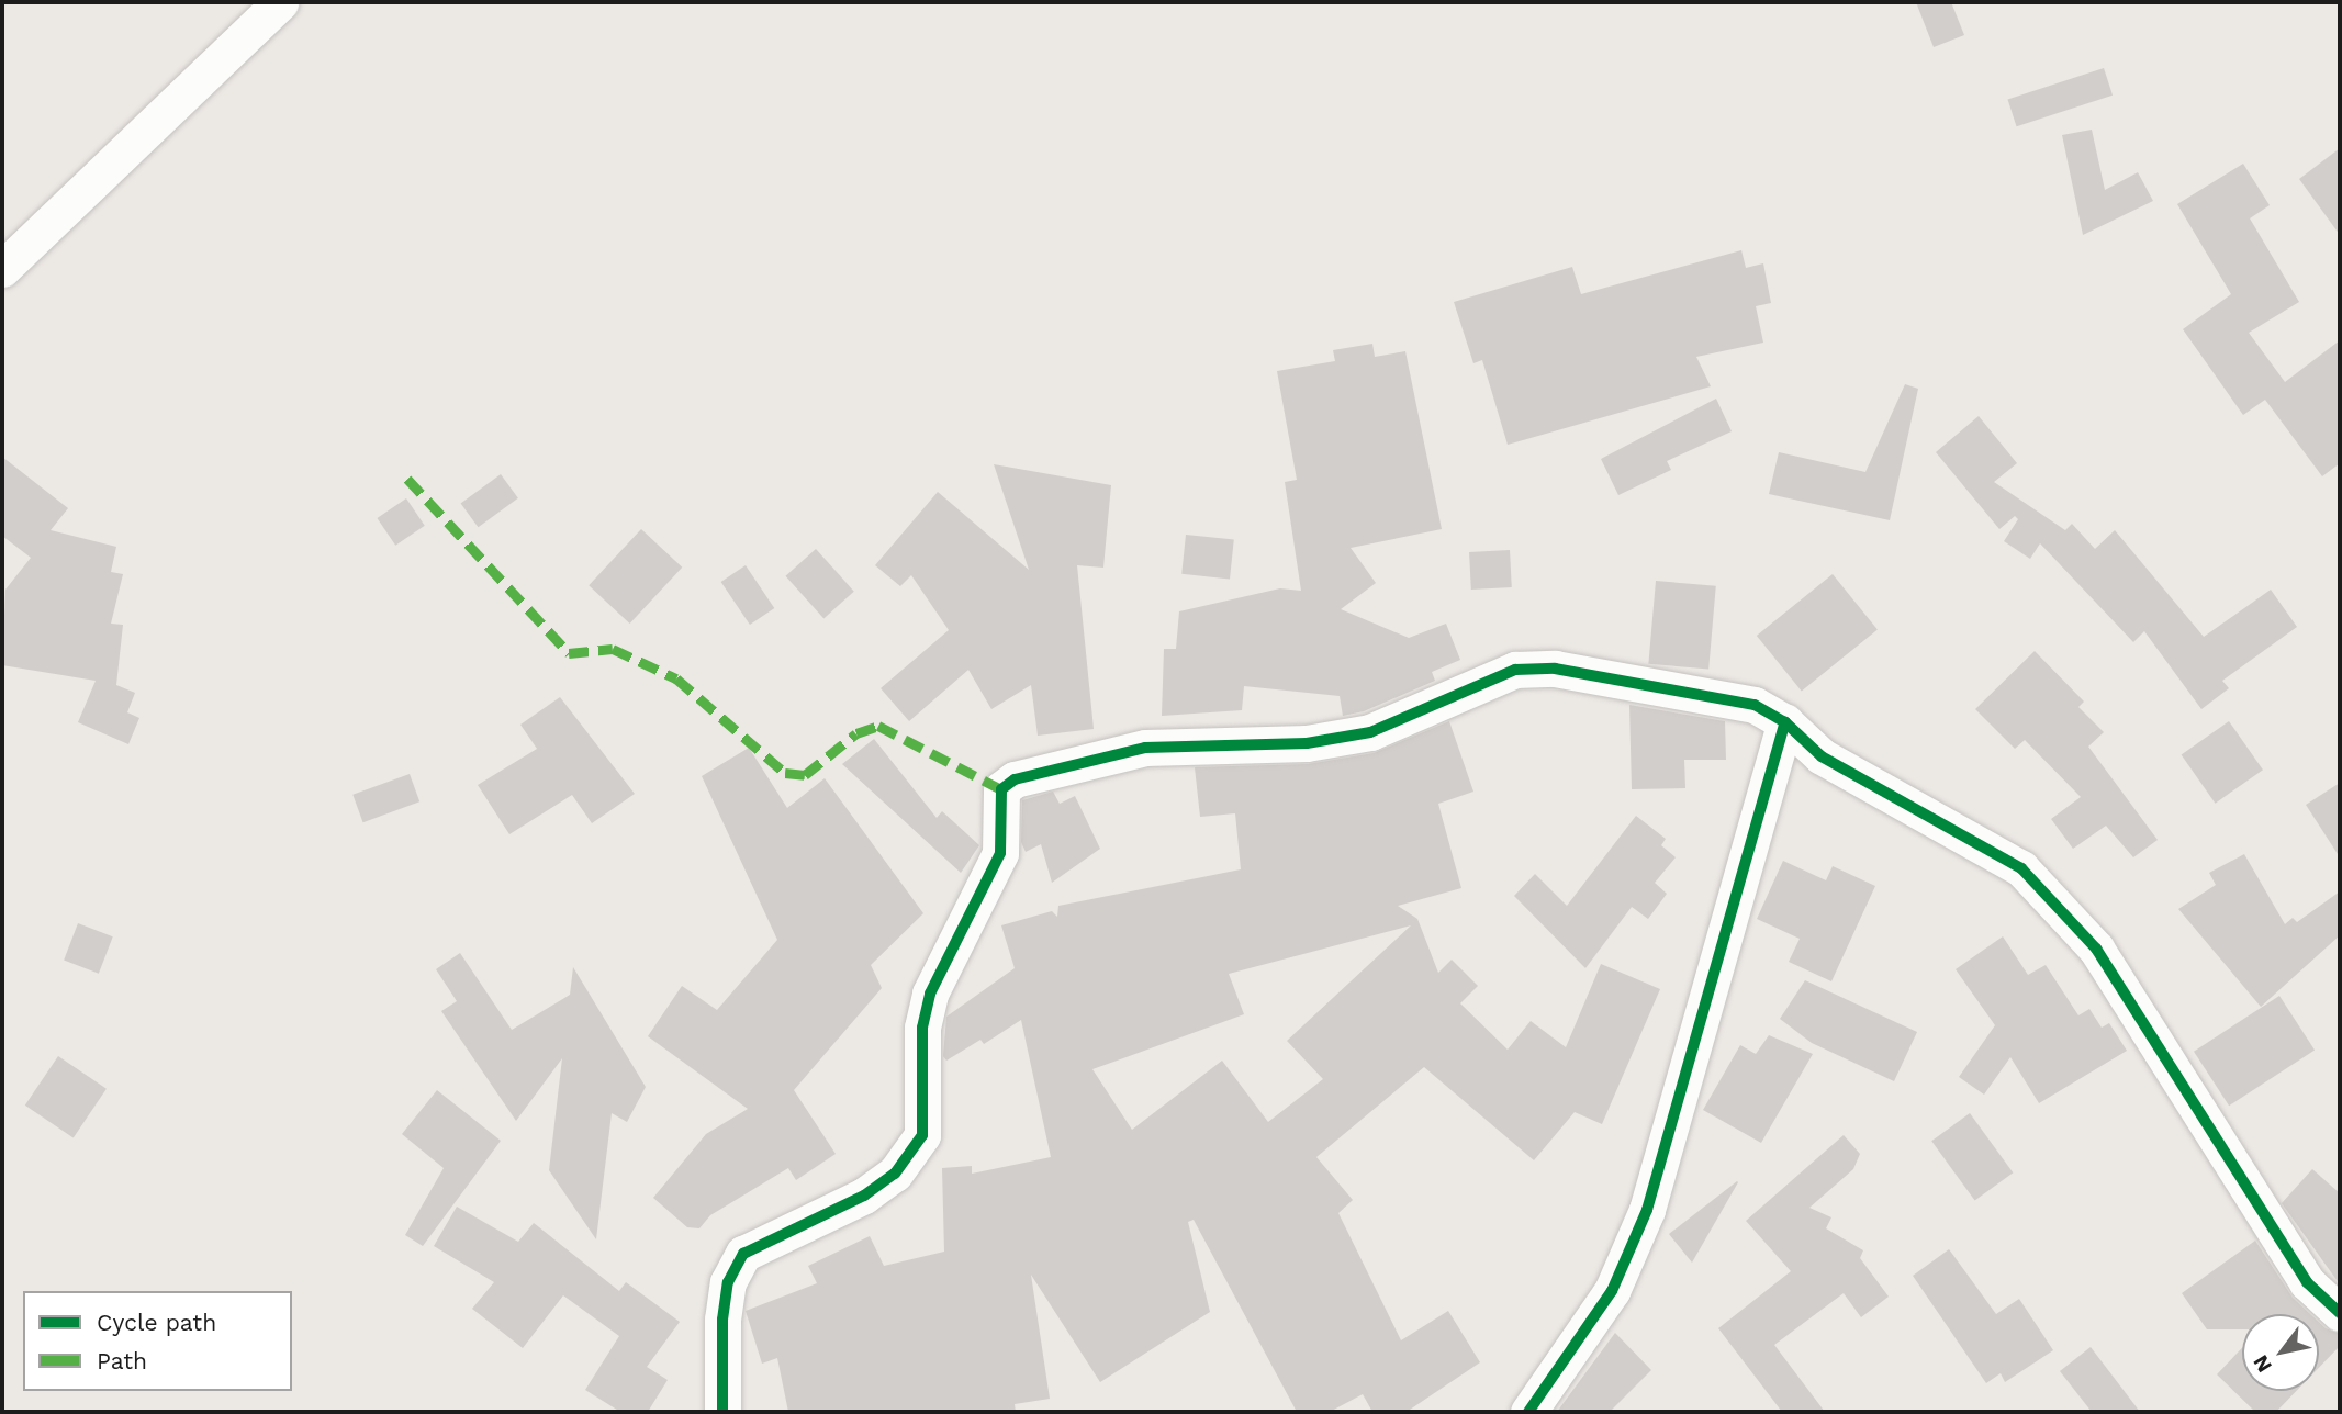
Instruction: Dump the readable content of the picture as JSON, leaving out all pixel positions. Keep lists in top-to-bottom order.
{
  "legend": ["Cycle path", "Path"],
  "north": "bottom left"
}
